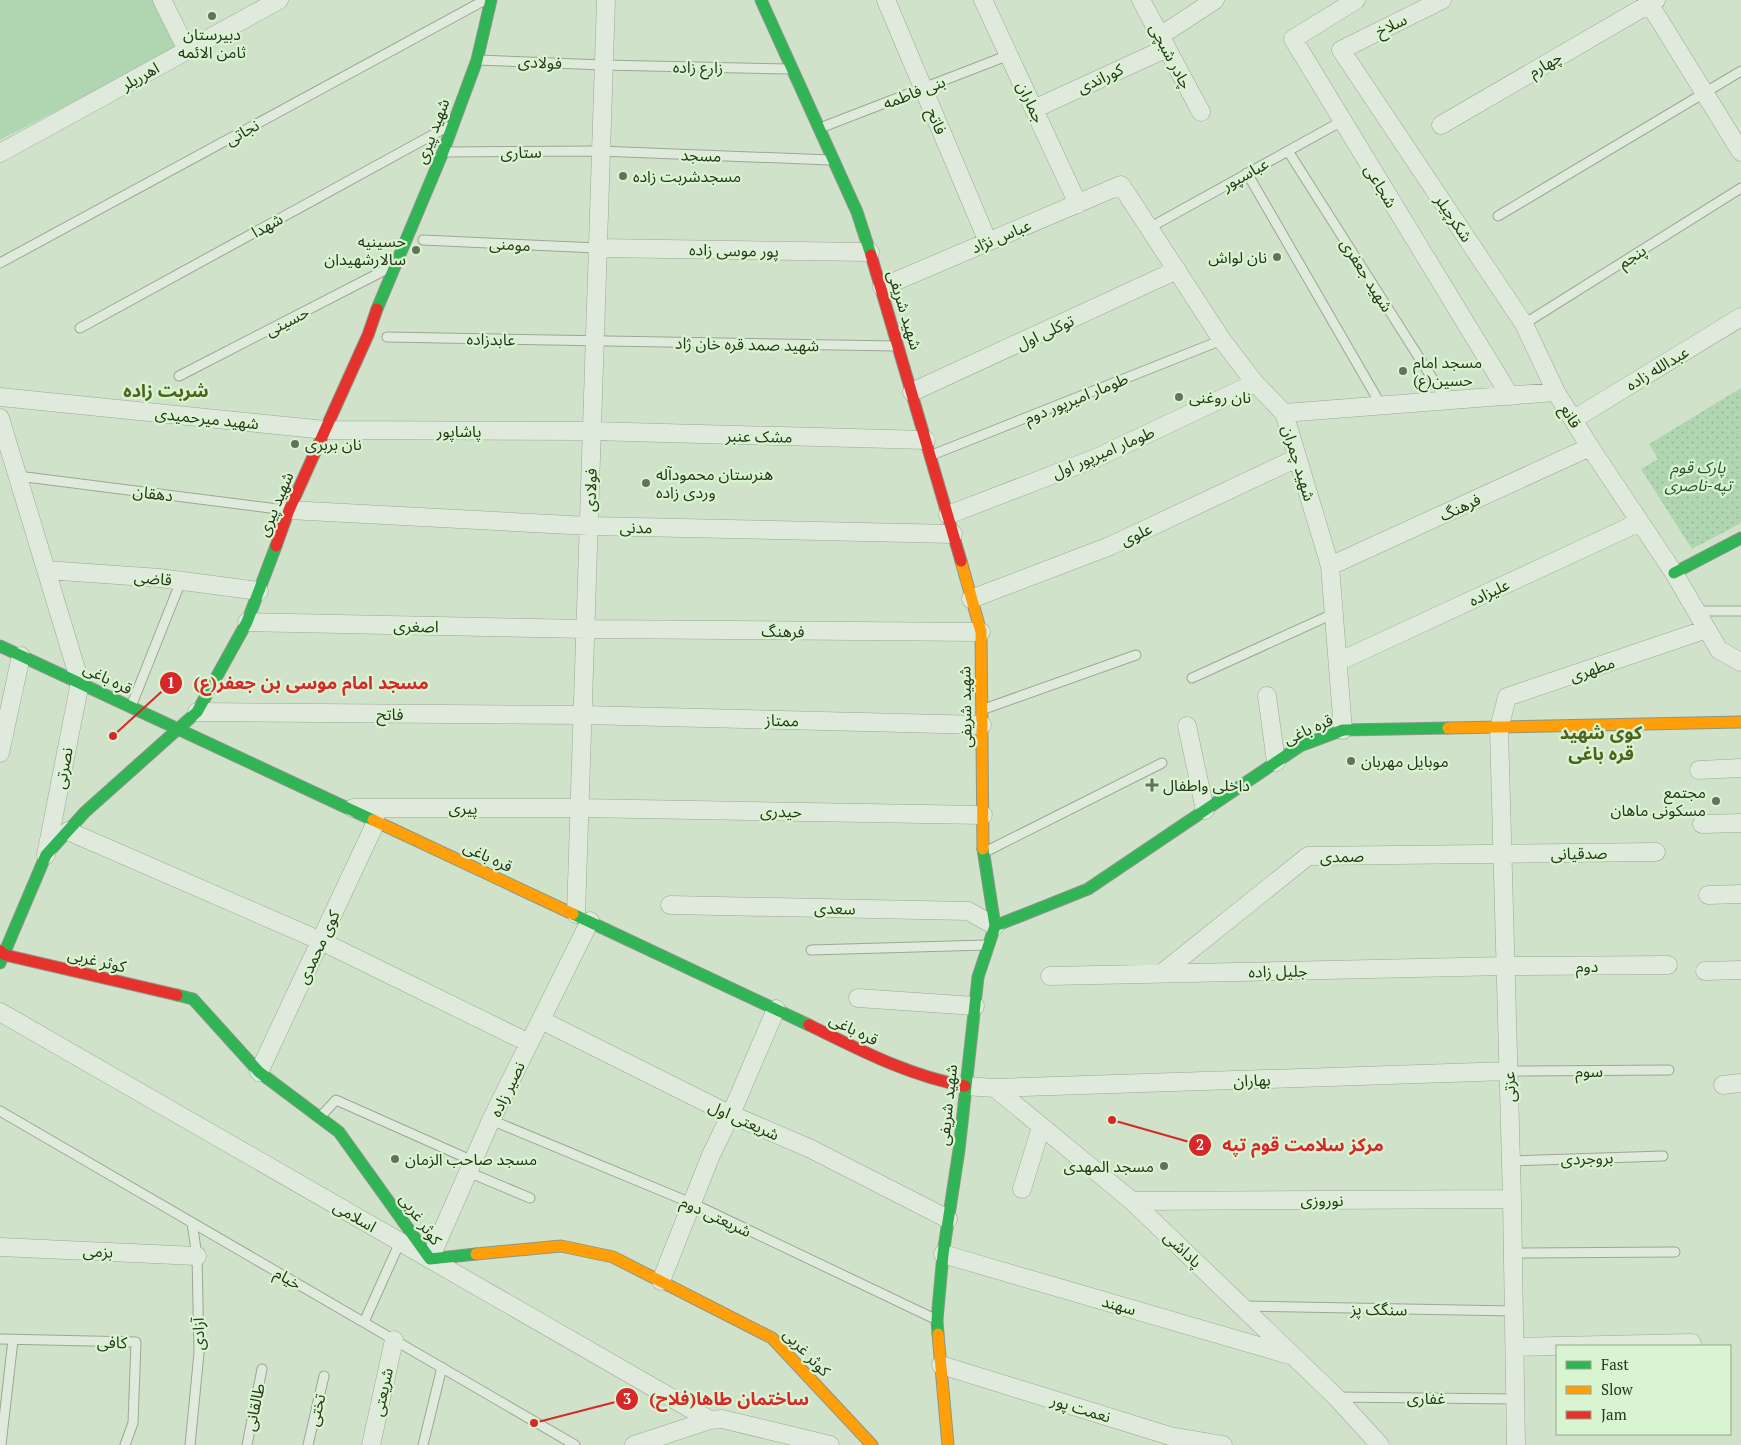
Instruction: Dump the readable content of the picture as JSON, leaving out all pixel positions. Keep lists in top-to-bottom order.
{
  "streets": {
    "street": [
      "سلاخ",
      "چادر شبچی",
      "فولادی",
      "چهارم",
      "اهرریلر",
      "کوراندی",
      "جماران",
      "فاتح",
      "شهید پیری",
      "شجاعی",
      "شکرچیلر",
      "عباس نژاد",
      "پور موسی زاده",
      "شهید شریفى",
      "توکلی اول",
      "عبدالله زاده",
      "قانع",
      "شهید میرحمیدی",
      "پاشاپور",
      "مشک عنبر",
      "طومار امیرپور اول",
      "شهید چمران",
      "فرهنگ",
      "مدنی",
      "علوی",
      "قاضی",
      "علیزاده",
      "اصغری",
      "مطهری",
      "قره باغی",
      "ممتاز",
      "نصرتی",
      "پیری",
      "حیدری",
      "صدقیانی",
      "صمدی",
      "سعدی",
      "کوی محمدی",
      "کوثر غربی",
      "دوم",
      "جلیل زاده",
      "بهاران",
      "عزتی",
      "نصیر زاده",
      "شریعتی اول",
      "نوروزی",
      "اسلامی",
      "پاداشی",
      "بزمی",
      "سهند",
      "شریعتی",
      "نعمت پور"
    ],
    "lane": [
      "زارع زاده",
      "بنی فاطمه",
      "نجاتی",
      "ستاری",
      "مسجد",
      "عباسپور",
      "شهدا",
      "مومنی",
      "پنجم",
      "شهید جعفری",
      "حسینی",
      "عابدزاده",
      "شهید صمد قره خان ژاد",
      "طومار امیرپور دوم",
      "دهقان",
      "سوم",
      "بروجردی",
      "شریعتی دوم",
      "خیام",
      "سنگک پز",
      "آزادی",
      "کافی",
      "غفاری",
      "طالقانی",
      "تختی"
    ]
  },
  "crossings": [
    ["سلاخ", "شکرچیلر"],
    ["چادر شبچی", "کوراندی"],
    ["فولادی", "زارع زاده"],
    ["فولادی", "فاتح"],
    ["فولادی", "شهید پیری"],
    ["فولادی", "ستاری"],
    ["فولادی", "مسجد"],
    ["فولادی", "مومنی"],
    ["فولادی", "پور موسی زاده"],
    ["فولادی", "عابدزاده"],
    ["فولادی", "شهید صمد قره خان ژاد"],
    ["فولادی", "پاشاپور"],
    ["فولادی", "مشک عنبر"],
    ["فولادی", "فرهنگ"],
    ["فولادی", "مدنی"],
    ["فولادی", "اصغری"],
    ["فولادی", "قره باغی"],
    ["فولادی", "ممتاز"],
    ["فولادی", "پیری"],
    ["فولادی", "حیدری"],
    ["فولادی", "نصیر زاده"],
    ["زارع زاده", "شهید شریفى"],
    ["کوراندی", "جماران"],
    ["بنی فاطمه", "جماران"],
    ["بنی فاطمه", "فاتح"],
    ["بنی فاطمه", "شهید شریفى"],
    ["جماران", "عباس نژاد"],
    ["فاتح", "شهید پیری"],
    ["فاتح", "عباس نژاد"],
    ["فاتح", "ممتاز"],
    ["شهید پیری", "ستاری"],
    ["شهید پیری", "شهدا"],
    ["شهید پیری", "حسینی"],
    ["شهید پیری", "شهید میرحمیدی"],
    ["شهید پیری", "پاشاپور"],
    ["شهید پیری", "دهقان"],
    ["شهید پیری", "مدنی"],
    ["شهید پیری", "قاضی"],
    ["شهید پیری", "اصغری"],
    ["شهید پیری", "قره باغی"],
    ["شهید پیری", "نصرتی"],
    ["شهید پیری", "کوثر غربی"],
    ["ستاری", "مسجد"],
    ["مسجد", "شهید شریفى"],
    ["عباسپور", "شجاعی"],
    ["عباسپور", "شهید جعفری"],
    ["عباسپور", "شهید چمران"],
    ["شجاعی", "قانع"],
    ["شکرچیلر", "پنجم"],
    ["شکرچیلر", "قانع"],
    ["عباس نژاد", "شهید شریفى"],
    ["عباس نژاد", "شهید چمران"],
    ["مومنی", "پور موسی زاده"],
    ["پور موسی زاده", "شهید شریفى"],
    ["شهید جعفری", "قانع"],
    ["شهید شریفى", "توکلی اول"],
    ["شهید شریفى", "شهید صمد قره خان ژاد"],
    ["شهید شریفى", "طومار امیرپور دوم"],
    ["شهید شریفى", "مشک عنبر"],
    ["شهید شریفى", "طومار امیرپور اول"],
    ["شهید شریفى", "فرهنگ"],
    ["شهید شریفى", "مدنی"],
    ["شهید شریفى", "علوی"],
    ["شهید شریفى", "قره باغی"],
    ["شهید شریفى", "ممتاز"],
    ["شهید شریفى", "حیدری"],
    ["شهید شریفى", "سعدی"],
    ["شهید شریفى", "شریعتی اول"],
    ["شهید شریفى", "شریعتی دوم"],
    ["شهید شریفى", "سهند"],
    ["شهید شریفى", "نعمت پور"],
    ["توکلی اول", "شهید چمران"],
    ["عابدزاده", "شهید صمد قره خان ژاد"],
    ["عبدالله زاده", "قانع"],
    ["طومار امیرپور دوم", "مشک عنبر"],
    ["طومار امیرپور دوم", "شهید چمران"],
    ["قانع", "شهید چمران"],
    ["قانع", "فرهنگ"],
    ["قانع", "علیزاده"],
    ["قانع", "مطهری"],
    ["شهید میرحمیدی", "پاشاپور"],
    ["پاشاپور", "مشک عنبر"],
    ["طومار امیرپور اول", "شهید چمران"],
    ["شهید چمران", "فرهنگ"],
    ["شهید چمران", "علوی"],
    ["شهید چمران", "علیزاده"],
    ["شهید چمران", "قره باغی"],
    ["دهقان", "مدنی"],
    ["فرهنگ", "اصغری"],
    ["مطهری", "قره باغی"],
    ["مطهری", "عزتی"],
    ["قره باغی", "نصرتی"],
    ["قره باغی", "پیری"],
    ["قره باغی", "سعدی"],
    ["قره باغی", "کوی محمدی"],
    ["قره باغی", "عزتی"],
    ["قره باغی", "نصیر زاده"],
    ["پیری", "حیدری"],
    ["صدقیانی", "صمدی"],
    ["صدقیانی", "عزتی"],
    ["صمدی", "جلیل زاده"],
    ["صمدی", "عزتی"],
    ["کوی محمدی", "کوثر غربی"],
    ["کوثر غربی", "نصیر زاده"],
    ["کوثر غربی", "اسلامی"],
    ["دوم", "جلیل زاده"],
    ["دوم", "عزتی"],
    ["جلیل زاده", "عزتی"],
    ["سوم", "بهاران"],
    ["سوم", "عزتی"],
    ["بهاران", "عزتی"],
    ["بهاران", "پاداشی"],
    ["عزتی", "بروجردی"],
    ["عزتی", "نوروزی"],
    ["عزتی", "سنگک پز"],
    ["عزتی", "غفاری"],
    ["نصیر زاده", "شریعتی اول"],
    ["نصیر زاده", "اسلامی"],
    ["نصیر زاده", "شریعتی دوم"],
    ["نوروزی", "پاداشی"],
    ["پاداشی", "سهند"],
    ["پاداشی", "سنگک پز"],
    ["پاداشی", "غفاری"],
    ["بزمی", "آزادی"],
    ["خیام", "آزادی"],
    ["خیام", "شریعتی"]
  ],
  "districts": ["شربت زاده", "کوی شهید قره باغی"],
  "parks": ["پارک قوم تپه-ناصری"],
  "places": {
    "other": [
      "دبیرستان ثامن الائمه",
      "مسجدشربت زاده",
      "حسینیه سالارشهیدان",
      "نان لواش",
      "مسجد امام حسین(ع)",
      "نان روغنی",
      "نان بربری",
      "هنرستان محمودآله وردی زاده",
      "مسجد امام موسی بن جعفر(ع)",
      "موبایل مهربان",
      "مجتمع مسکونی ماهان",
      "مرکز سلامت قوم تپه",
      "مسجد صاحب الزمان",
      "مسجد المهدی",
      "ساختمان طاها(فلاح)"
    ],
    "health": ["داخلی واطفال"]
  },
  "legend": ["Fast", "Slow", "Jam"]
}
